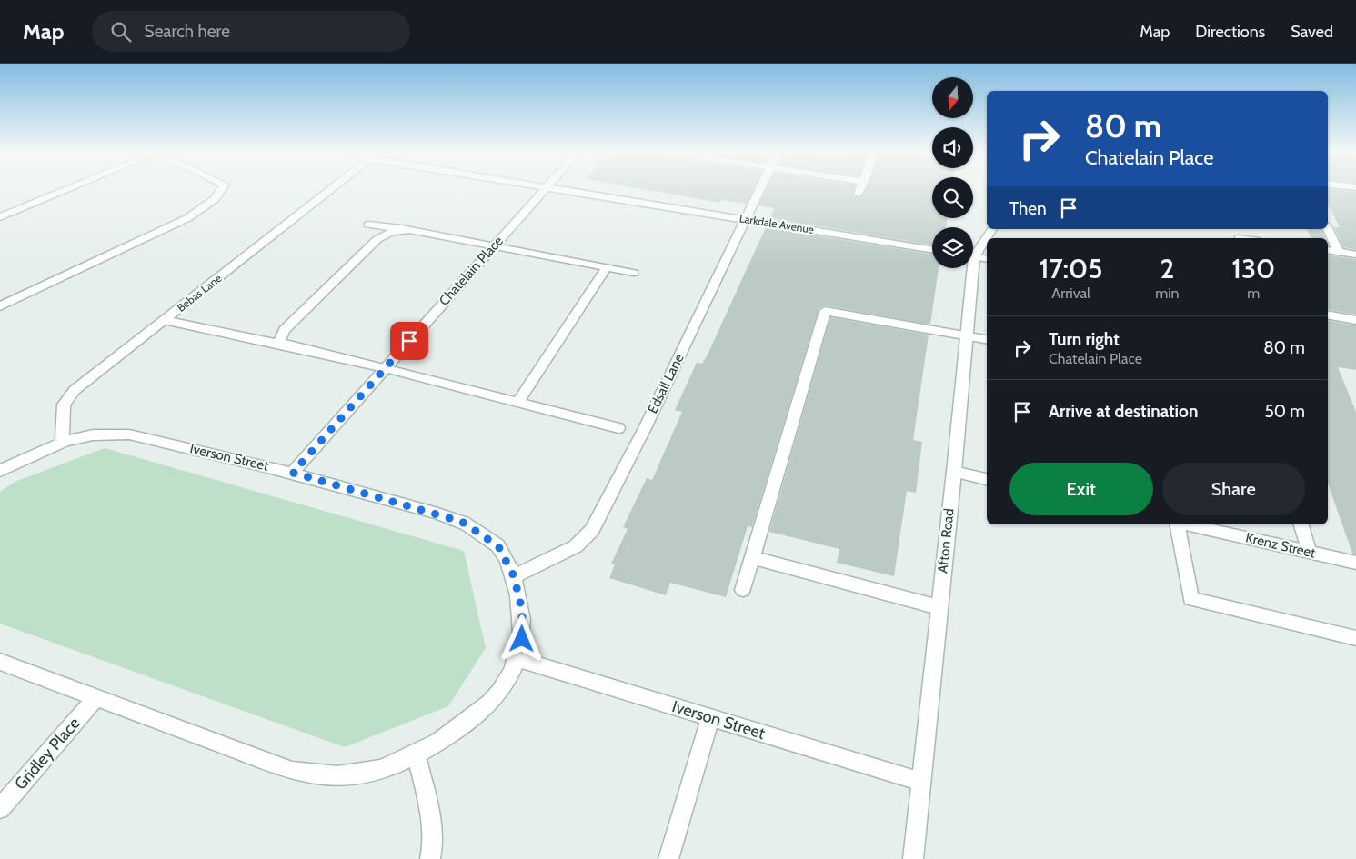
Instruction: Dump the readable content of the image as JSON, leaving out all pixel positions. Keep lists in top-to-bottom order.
{
  "streets": {
    "street": [
      "Larkdale Avenue",
      "Chatelain Place",
      "Bebas Lane",
      "Edsall Lane",
      "Iverson Street",
      "Afton Road",
      "Krenz Street",
      "Gridley Place"
    ]
  },
  "crossings": [
    ["Larkdale Avenue", "Edsall Lane"],
    ["Chatelain Place", "Iverson Street"],
    ["Bebas Lane", "Iverson Street"],
    ["Edsall Lane", "Iverson Street"],
    ["Iverson Street", "Afton Road"],
    ["Iverson Street", "Gridley Place"]
  ],
  "north": "bottom",
  "page": {
    "header": "Map",
    "search": "Search here",
    "nav": ["Map", "Directions", "Saved"],
    "turn": ["80 m", "Chatelain Place"],
    "then": "Then",
    "eta": [
      "17:05",
      "Arrival",
      "2",
      "min",
      "130",
      "m"
    ],
    "list": [
      {
        "name": "Turn right",
        "note": "Chatelain Place",
        "value": "80 m"
      },
      {
        "name": "Arrive at destination",
        "value": "50 m"
      }
    ],
    "buttons": ["Exit", "Share"]
  }
}
